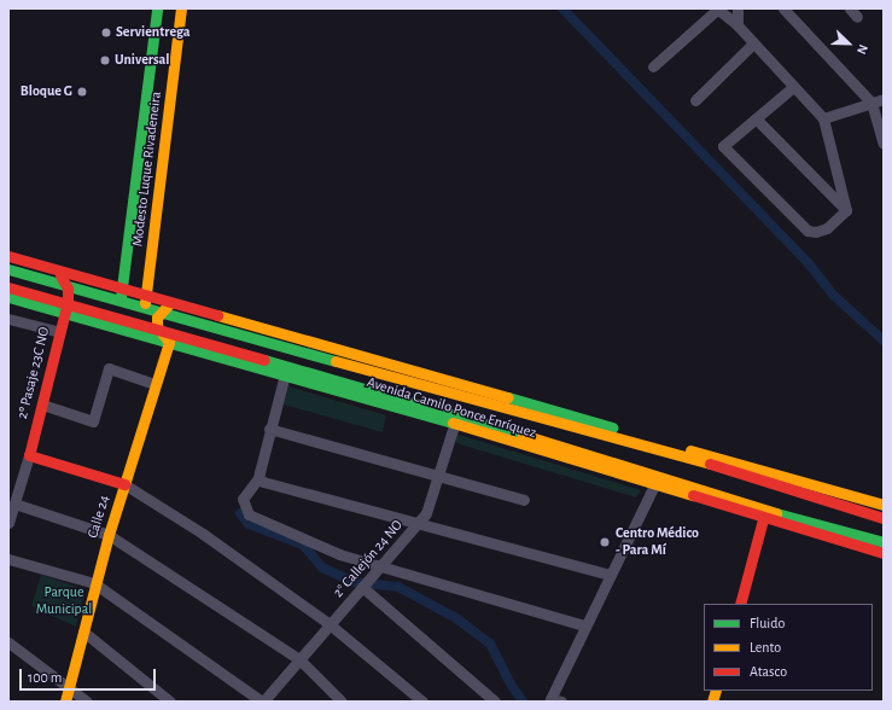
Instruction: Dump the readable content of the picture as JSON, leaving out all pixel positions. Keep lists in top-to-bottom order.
{
  "streets": {
    "main road": [
      "Modesto Luque Rivadeneira",
      "2º Pasaje 23C NO",
      "Avenida Camilo Ponce Enríquez",
      "Calle 24"
    ],
    "street": ["2° Callejón 24 NO"]
  },
  "crossings": [
    ["Modesto Luque Rivadeneira", "Avenida Camilo Ponce Enríquez"],
    ["2º Pasaje 23C NO", "Avenida Camilo Ponce Enríquez"],
    ["Avenida Camilo Ponce Enríquez", "Calle 24"],
    ["Avenida Camilo Ponce Enríquez", "2° Callejón 24 NO"]
  ],
  "parks": ["Parque Municipal"],
  "places": [
    "Servientrega",
    "Universal",
    "Bloque G",
    "Centro Médico - Para Mí"
  ],
  "legend": ["Fluido", "Lento", "Atasco"],
  "scale_bar": "100 m",
  "north": "bottom right"
}
